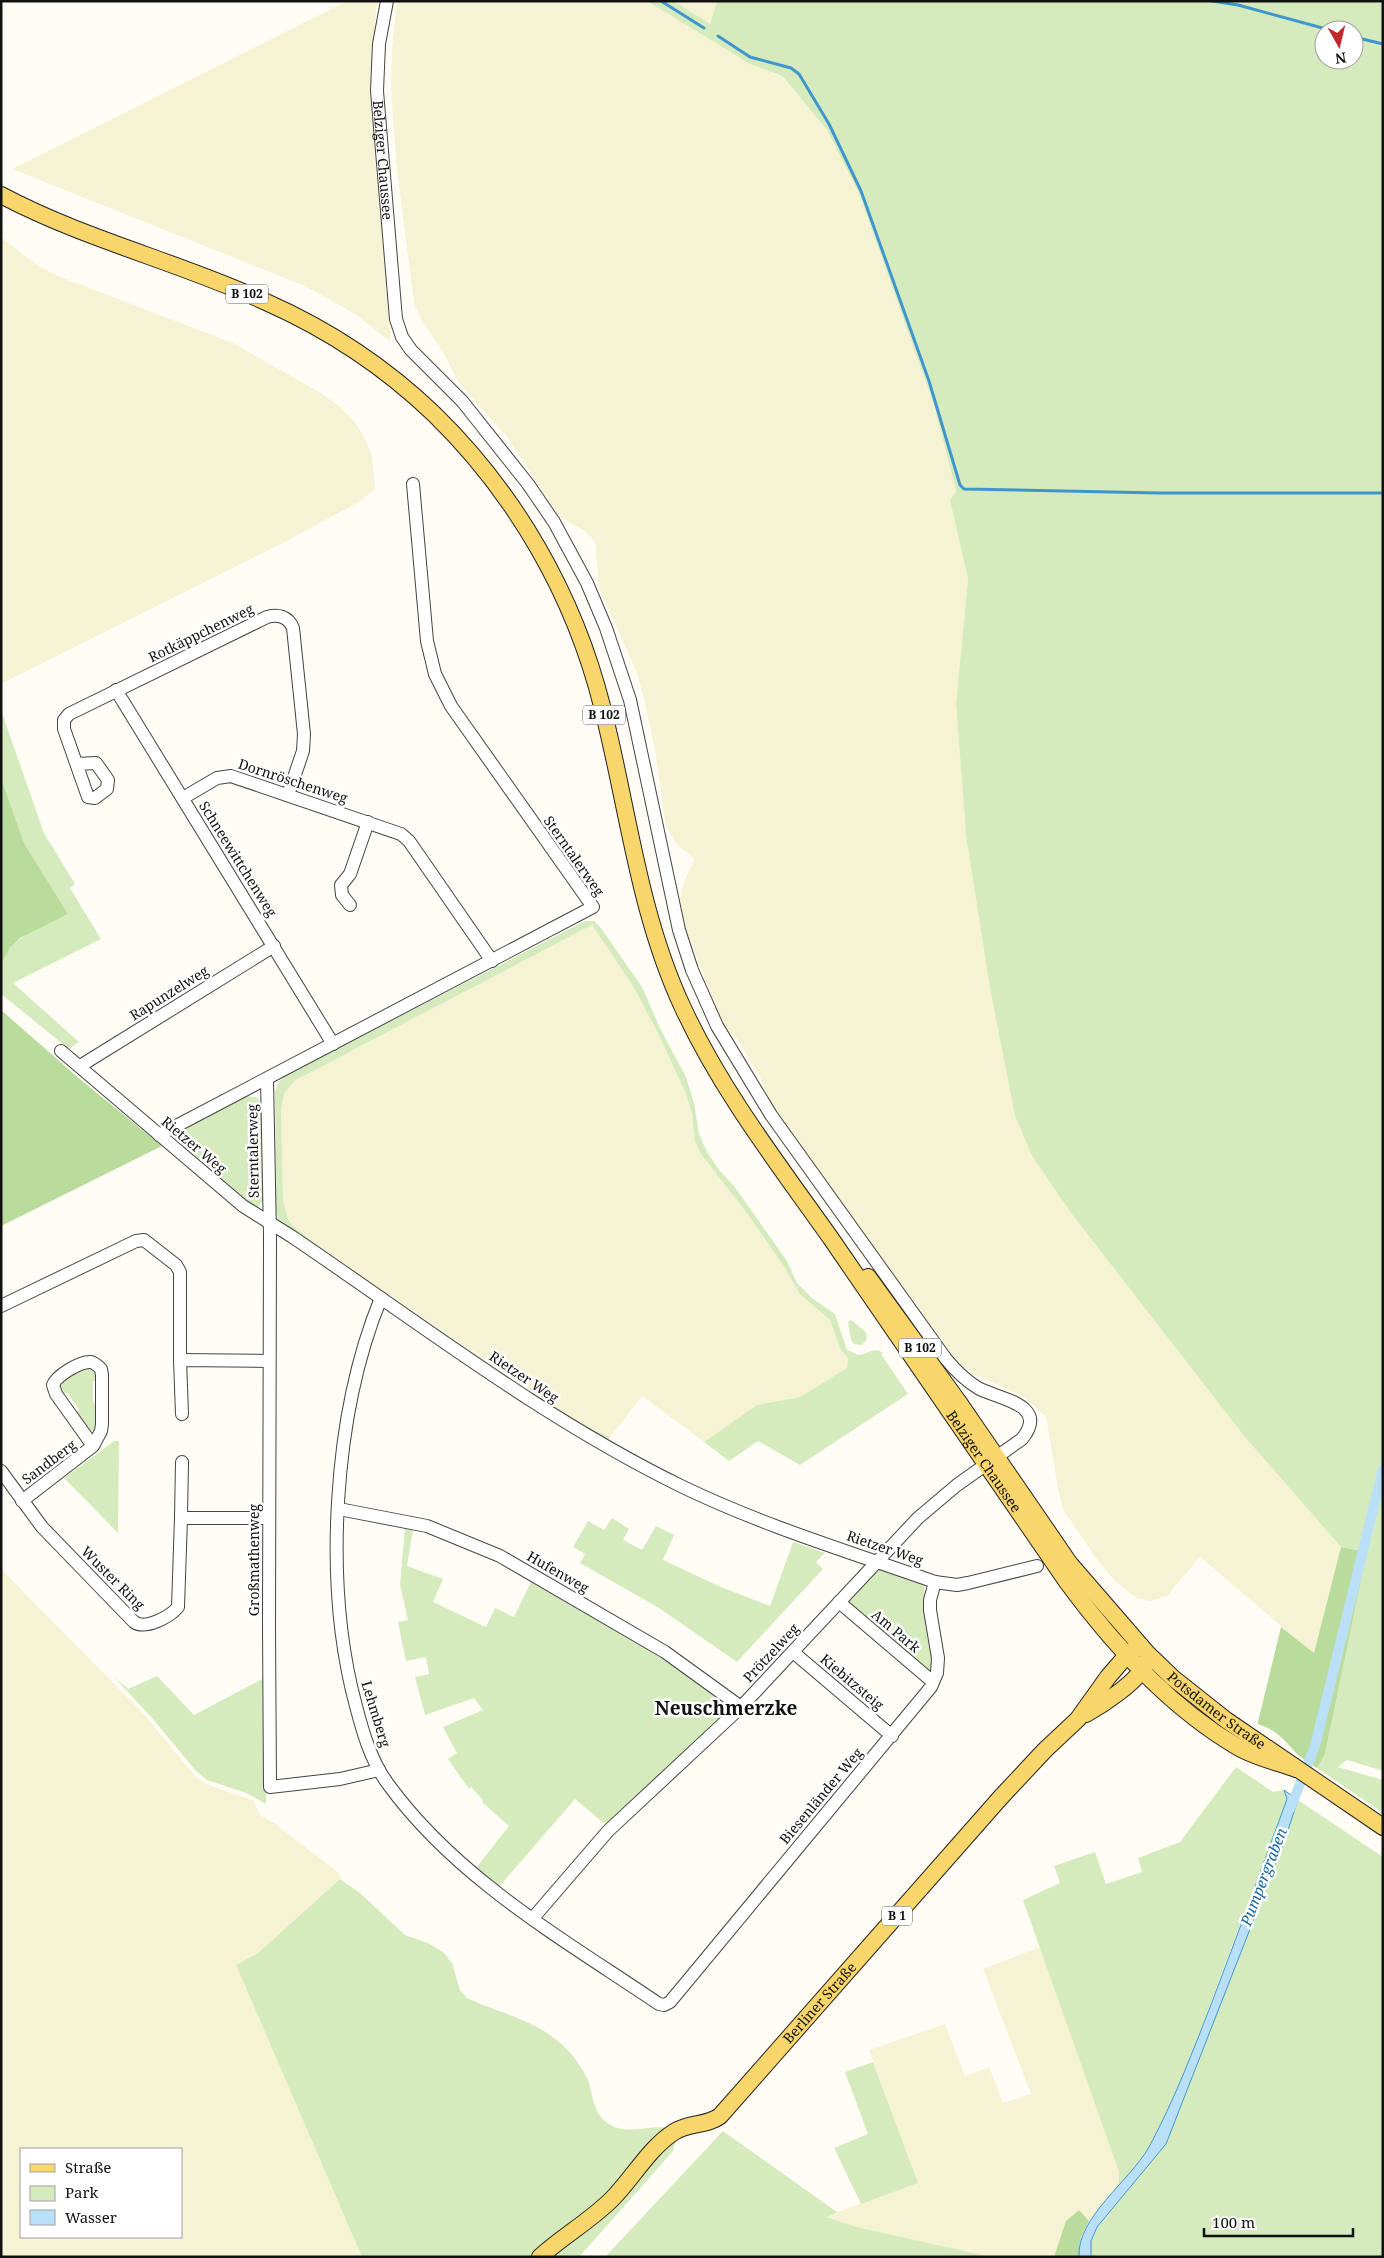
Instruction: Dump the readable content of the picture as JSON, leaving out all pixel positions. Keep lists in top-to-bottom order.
{
  "streets": {
    "main road": [
      "Belziger Chaussee",
      "B 102",
      "Potsdamer Straße",
      "B 1",
      "Berliner Straße"
    ],
    "street": [
      "Rotkäppchenweg",
      "Dornröschenweg",
      "Sterntalerweg",
      "Schneewittchenweg",
      "Rapunzelweg",
      "Rietzer Weg",
      "Sandberg",
      "Großmathenweg",
      "Hufenweg",
      "Wuster Ring",
      "Am Park",
      "Prötzelweg",
      "Kiebitzsteig",
      "Lehmberg",
      "Biesenländer Weg"
    ]
  },
  "crossings": [
    ["Belziger Chaussee", "Prötzelweg"],
    ["Belziger Chaussee", "Potsdamer Straße"],
    ["Belziger Chaussee", "Berliner Straße"],
    ["Rotkäppchenweg", "Dornröschenweg"],
    ["Rotkäppchenweg", "Schneewittchenweg"],
    ["Dornröschenweg", "Sterntalerweg"],
    ["Dornröschenweg", "Schneewittchenweg"],
    ["Sterntalerweg", "Schneewittchenweg"],
    ["Sterntalerweg", "Rietzer Weg"],
    ["Sterntalerweg", "Großmathenweg"],
    ["Schneewittchenweg", "Rapunzelweg"],
    ["Rapunzelweg", "Rietzer Weg"],
    ["Rietzer Weg", "Großmathenweg"],
    ["Rietzer Weg", "Prötzelweg"],
    ["Rietzer Weg", "Lehmberg"],
    ["Rietzer Weg", "Biesenländer Weg"],
    ["Sandberg", "Wuster Ring"],
    ["Großmathenweg", "Lehmberg"],
    ["Hufenweg", "Prötzelweg"],
    ["Hufenweg", "Lehmberg"],
    ["Am Park", "Prötzelweg"],
    ["Am Park", "Biesenländer Weg"],
    ["Prötzelweg", "Kiebitzsteig"],
    ["Prötzelweg", "Lehmberg"],
    ["Kiebitzsteig", "Biesenländer Weg"],
    ["Potsdamer Straße", "Berliner Straße"],
    ["Lehmberg", "Biesenländer Weg"]
  ],
  "districts": ["Neuschmerzke"],
  "water": ["Pumpergraben"],
  "legend": ["Straße", "Park", "Wasser"],
  "scale_bar": "100 m",
  "north": "bottom"
}
